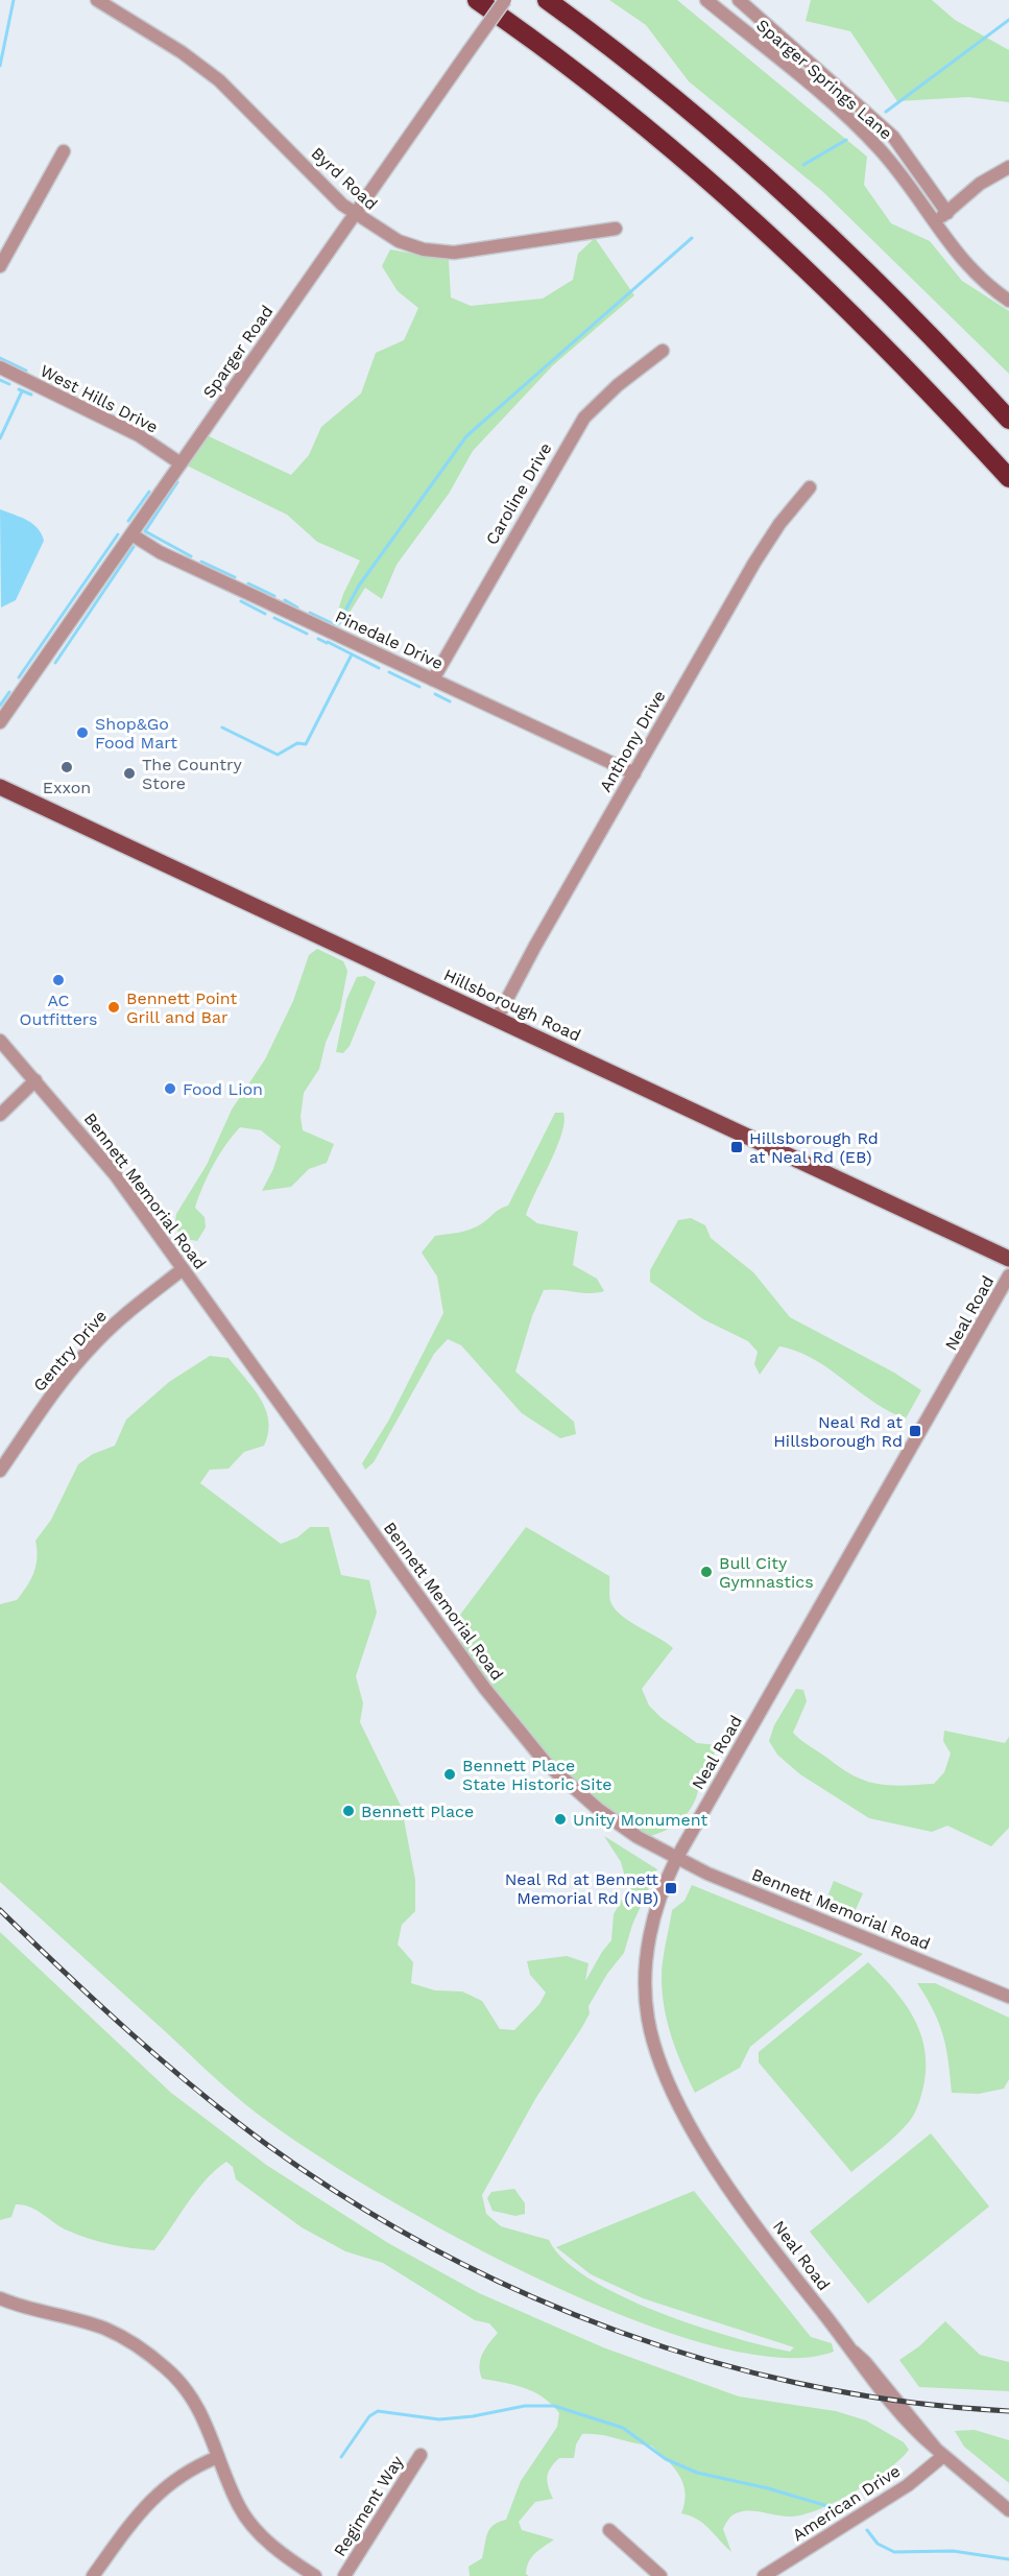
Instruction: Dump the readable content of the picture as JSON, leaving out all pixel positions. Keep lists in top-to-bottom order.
{
  "streets": {
    "main road": ["Hillsborough Road"],
    "street": [
      "Sparger Springs Lane",
      "Byrd Road",
      "Sparger Road",
      "West Hills Drive",
      "Caroline Drive",
      "Pinedale Drive",
      "Anthony Drive",
      "Bennett Memorial Road",
      "Neal Road",
      "Gentry Drive",
      "American Drive",
      "Regiment Way"
    ]
  },
  "crossings": [
    ["Byrd Road", "Sparger Road"],
    ["Sparger Road", "West Hills Drive"],
    ["Sparger Road", "Pinedale Drive"],
    ["Caroline Drive", "Pinedale Drive"],
    ["Pinedale Drive", "Anthony Drive"],
    ["Anthony Drive", "Hillsborough Road"],
    ["Bennett Memorial Road", "Neal Road"],
    ["Bennett Memorial Road", "Gentry Drive"],
    ["Neal Road", "American Drive"]
  ],
  "places": {
    "other": [
      "Shop&Go Food Mart",
      "Exxon",
      "The Country Store",
      "AC Outfitters",
      "Bennett Point Grill and Bar",
      "Food Lion",
      "Bull City Gymnastics",
      "Bennett Place State Historic Site",
      "Bennett Place",
      "Unity Monument"
    ],
    "transit": ["Hillsborough Rd at Neal Rd (EB)", "Neal Rd at Hillsborough Rd", "Neal Rd at Bennett Memorial Rd (NB)"]
  }
}
